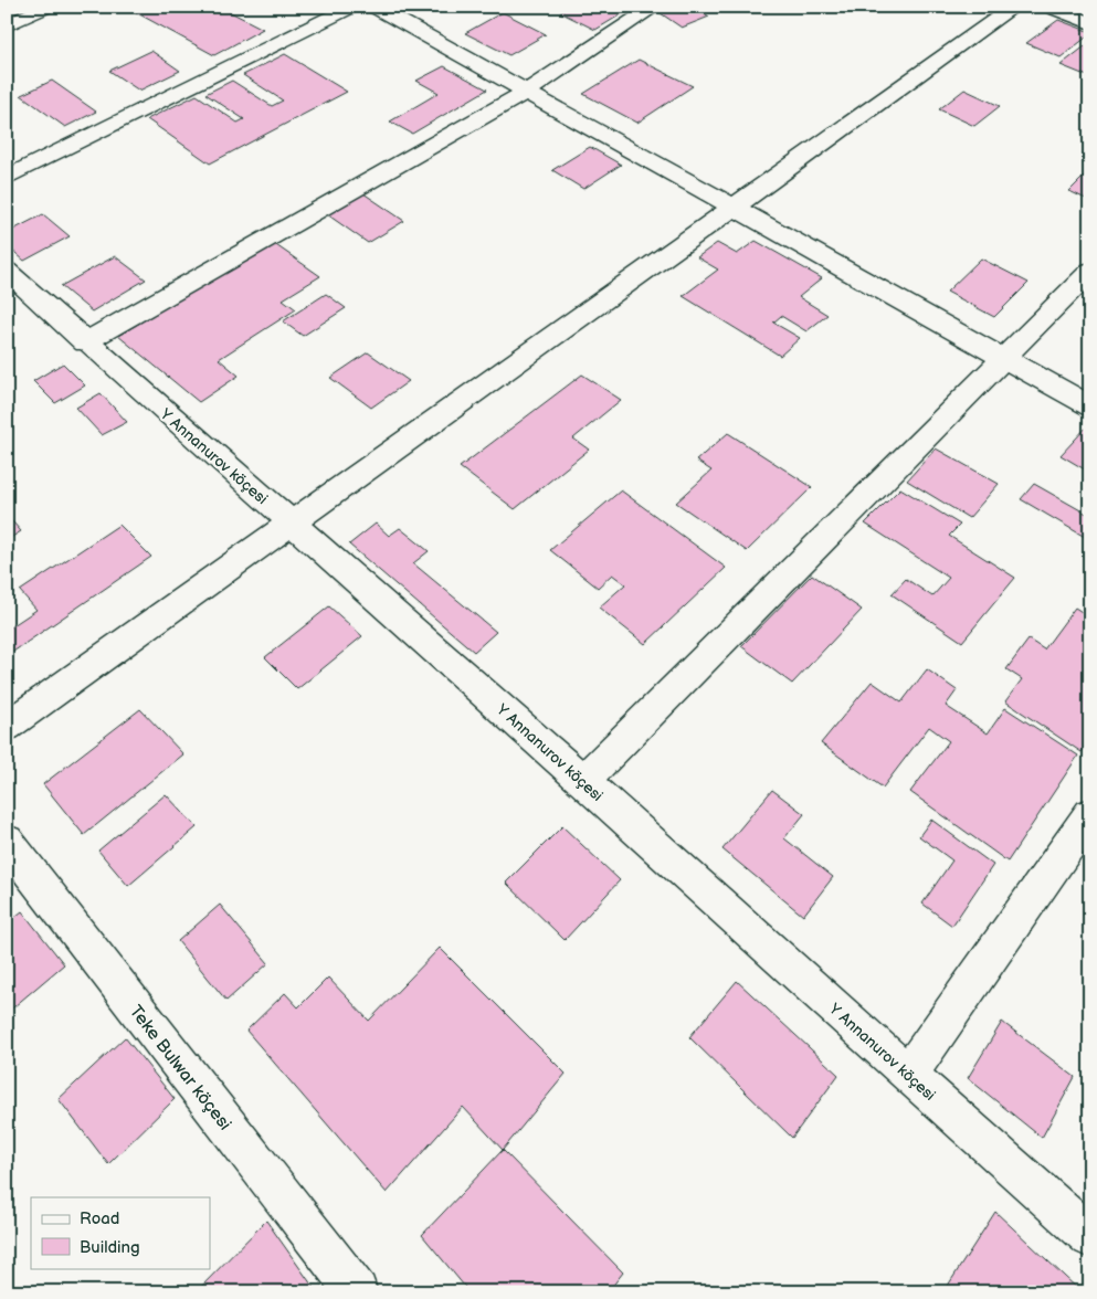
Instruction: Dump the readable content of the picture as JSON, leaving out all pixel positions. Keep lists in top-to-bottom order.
{
  "streets": {
    "street": ["Y Annanurov köçesi", "Teke Bulwar köçesi"]
  },
  "legend": ["Road", "Building"]
}
